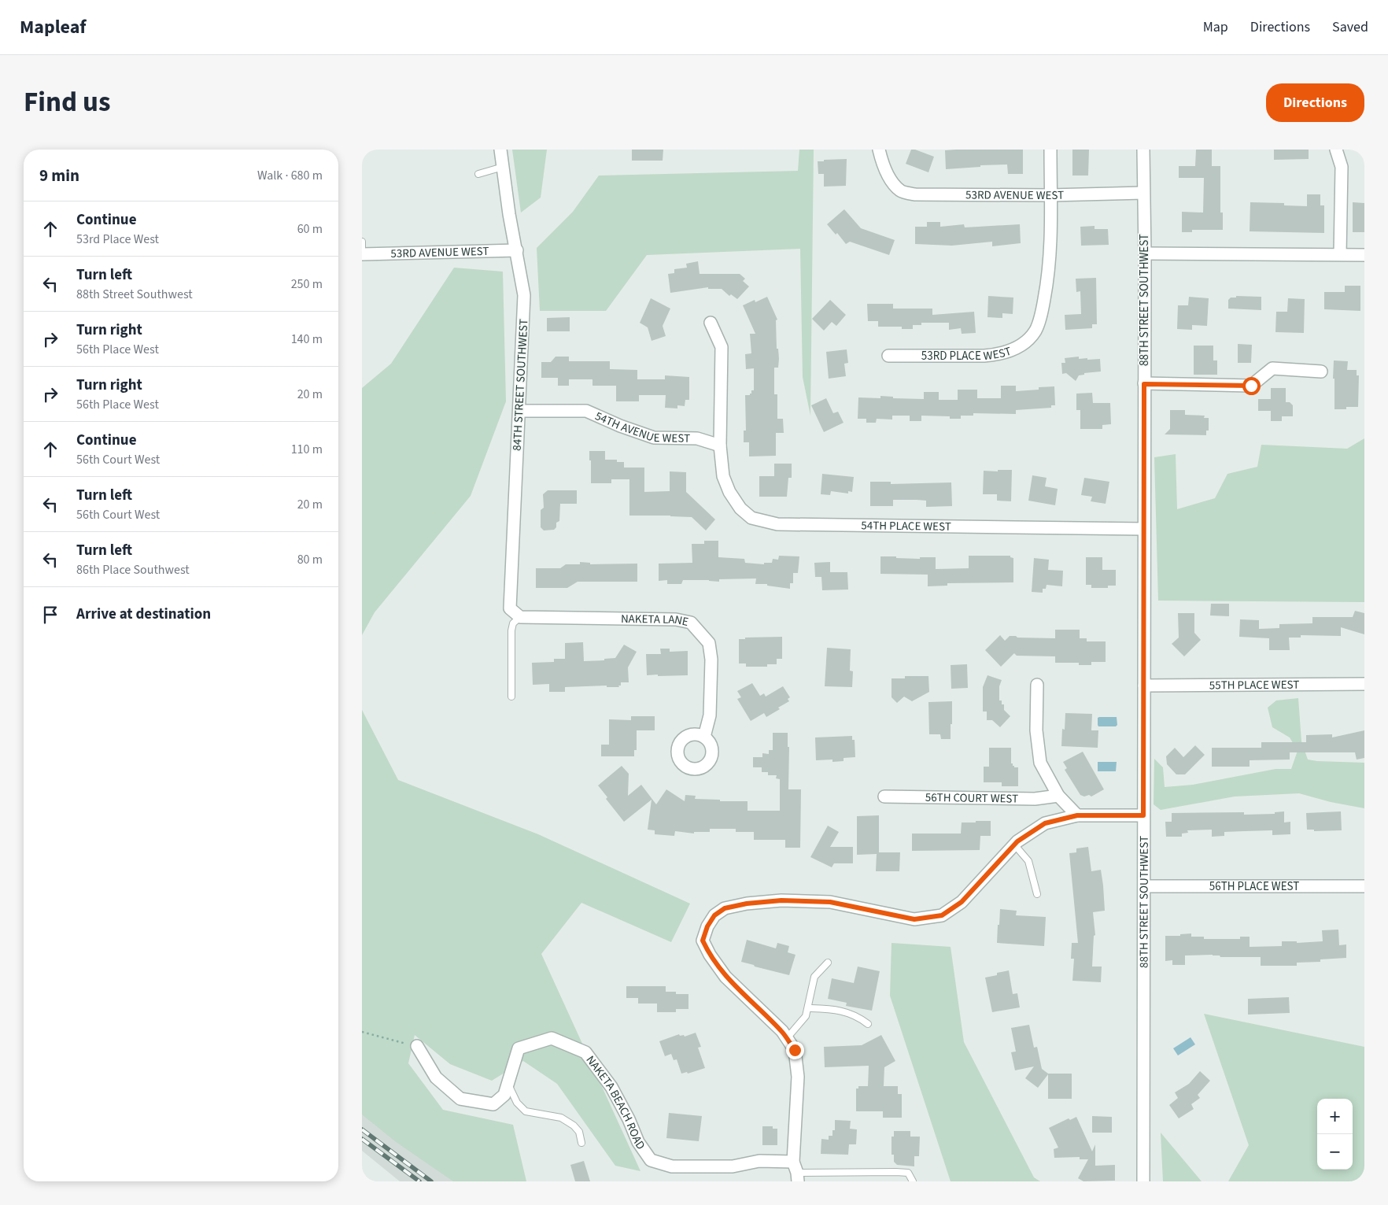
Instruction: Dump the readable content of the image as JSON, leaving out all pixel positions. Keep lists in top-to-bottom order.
{
  "streets": {
    "street": [
      "53RD AVENUE WEST",
      "88TH STREET SOUTHWEST",
      "53RD PLACE WEST",
      "84TH STREET SOUTHWEST",
      "54TH AVENUE WEST",
      "54TH PLACE WEST",
      "NAKETA LANE",
      "55TH PLACE WEST",
      "56TH COURT WEST",
      "56TH PLACE WEST",
      "NAKETA BEACH ROAD"
    ]
  },
  "crossings": [
    ["53RD AVENUE WEST", "88TH STREET SOUTHWEST"],
    ["53RD AVENUE WEST", "53RD PLACE WEST"],
    ["53RD AVENUE WEST", "84TH STREET SOUTHWEST"],
    ["88TH STREET SOUTHWEST", "54TH PLACE WEST"],
    ["88TH STREET SOUTHWEST", "55TH PLACE WEST"],
    ["88TH STREET SOUTHWEST", "56TH PLACE WEST"],
    ["84TH STREET SOUTHWEST", "54TH AVENUE WEST"],
    ["84TH STREET SOUTHWEST", "NAKETA LANE"],
    ["54TH AVENUE WEST", "54TH PLACE WEST"]
  ],
  "page": {
    "header": "Mapleaf",
    "nav": ["Map", "Directions", "Saved"],
    "title": "Find us",
    "buttons": "Directions",
    "heading": ["9 min", "Walk · 680 m"],
    "list": [
      ["Continue", "53rd Place West", "60 m"],
      ["Turn left", "88th Street Southwest", "250 m"],
      ["Turn right", "56th Place West", "140 m"],
      ["Turn right", "56th Place West", "20 m"],
      ["Continue", "56th Court West", "110 m"],
      ["Turn left", "56th Court West", "20 m"],
      ["Turn left", "86th Place Southwest", "80 m"],
      "Arrive at destination"
    ],
    "map_buttons": ["+", "−"]
  }
}
